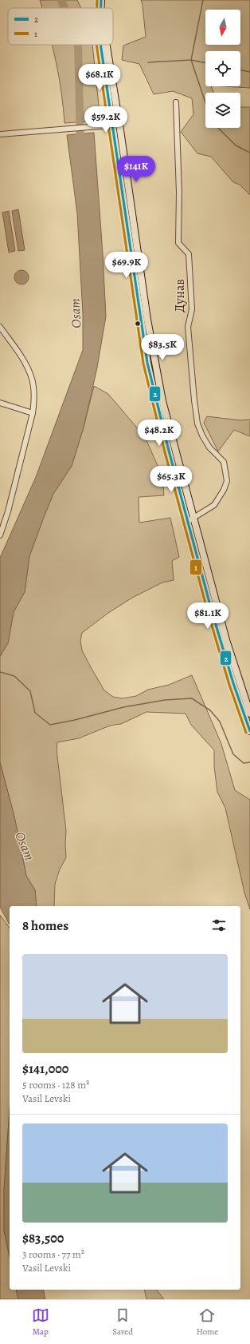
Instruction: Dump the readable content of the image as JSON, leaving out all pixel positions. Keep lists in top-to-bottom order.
{
  "streets": {
    "street": ["Дунав"]
  },
  "water": ["Osam"],
  "lines": ["transit line 2", "transit line 1"],
  "legend": ["2", "1"],
  "north": "bottom",
  "page": {
    "price": [
      "$68.1K",
      "$59.2K",
      "$141K",
      "$69.9K",
      "$83.5K",
      "$48.2K",
      "$65.3K",
      "$81.1K"
    ],
    "heading": "8 homes",
    "list": [
      {
        "name": "$141,000",
        "note": "5 rooms · 128 m² · Vasil Levski"
      },
      {
        "name": "$83,500",
        "note": "3 rooms · 77 m² · Vasil Levski"
      }
    ],
    "tabs": ["Map", "Saved", "Home"]
  }
}
